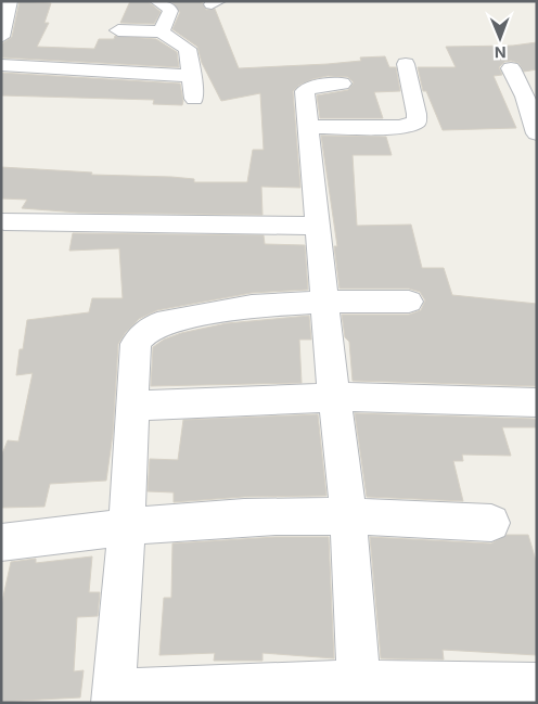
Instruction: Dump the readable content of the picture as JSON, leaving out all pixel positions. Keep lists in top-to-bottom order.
{
  "north": "bottom"
}
